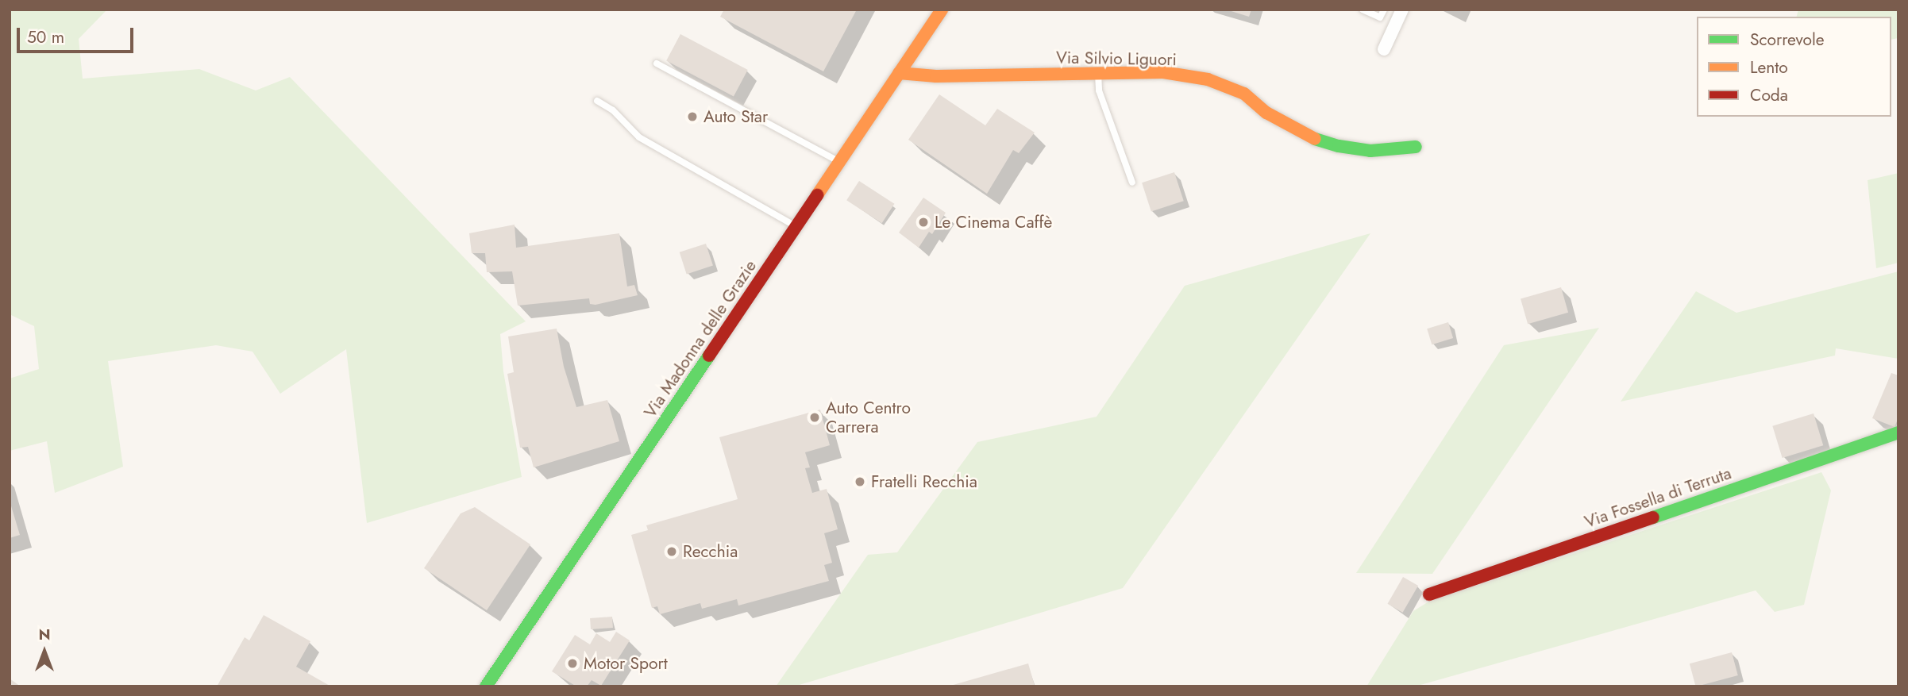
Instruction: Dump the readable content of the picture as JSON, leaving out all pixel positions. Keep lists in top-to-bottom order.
{
  "streets": {
    "street": ["Via Silvio Liguori", "Via Madonna delle Grazie", "Via Fossella di Terruta"]
  },
  "crossings": [
    ["Via Silvio Liguori", "Via Madonna delle Grazie"]
  ],
  "places": [
    "Auto Star",
    "Le Cinema Caffè",
    "Auto Centro Carrera",
    "Fratelli Recchia",
    "Recchia",
    "Motor Sport"
  ],
  "legend": ["Scorrevole", "Lento", "Coda"],
  "scale_bar": "50 m",
  "north": "top"
}
